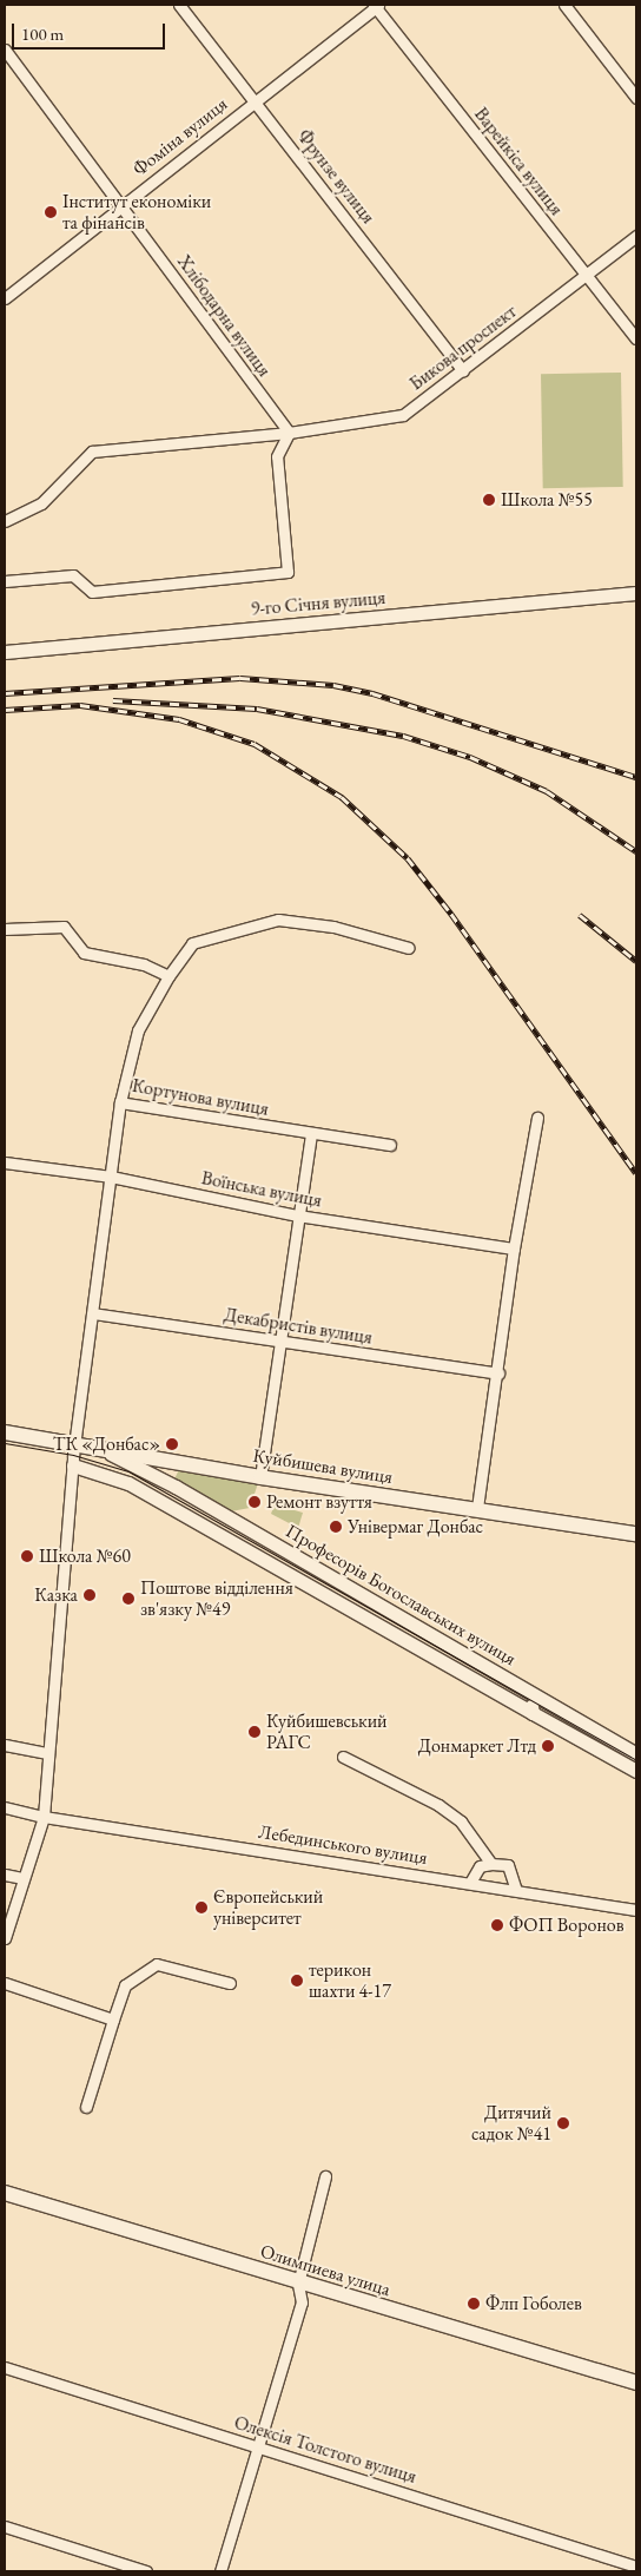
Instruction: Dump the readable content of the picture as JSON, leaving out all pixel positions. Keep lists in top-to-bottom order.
{
  "streets": {
    "main road": ["Куйбишева вулиця", "Олимпиева улица"],
    "street": [
      "Фоміна вулиця",
      "Варейкіса вулиця",
      "Фрунзе вулиця",
      "Хлібодарна вулиця",
      "Бикова проспект",
      "9-го Січня вулиця",
      "Кортунова вулиця",
      "Воїнська вулиця",
      "Декабристів вулиця",
      "Професорів Богославських вулиця",
      "Лебединського вулиця",
      "Олексія Толстого вулиця"
    ]
  },
  "crossings": [
    ["Фоміна вулиця", "Варейкіса вулиця"],
    ["Фоміна вулиця", "Фрунзе вулиця"],
    ["Фоміна вулиця", "Хлібодарна вулиця"],
    ["Варейкіса вулиця", "Бикова проспект"],
    ["Фрунзе вулиця", "Бикова проспект"],
    ["Хлібодарна вулиця", "Бикова проспект"],
    ["Куйбишева вулиця", "Професорів Богославських вулиця"]
  ],
  "places": [
    "Інститут економіки та фінансів",
    "Школа №55",
    "ТК «Донбас»",
    "Ремонт взуття",
    "Універмаг Донбас",
    "Школа №60",
    "Казка",
    "Поштове відділення зв'язку №49",
    "Куйбишевський РАГС",
    "Донмаркет Лтд",
    "Європейський університет",
    "ФОП Воронов",
    "терикон шахти 4-17",
    "Дитячий садок №41",
    "Флп Гоболев"
  ],
  "scale_bar": "100 m"
}
